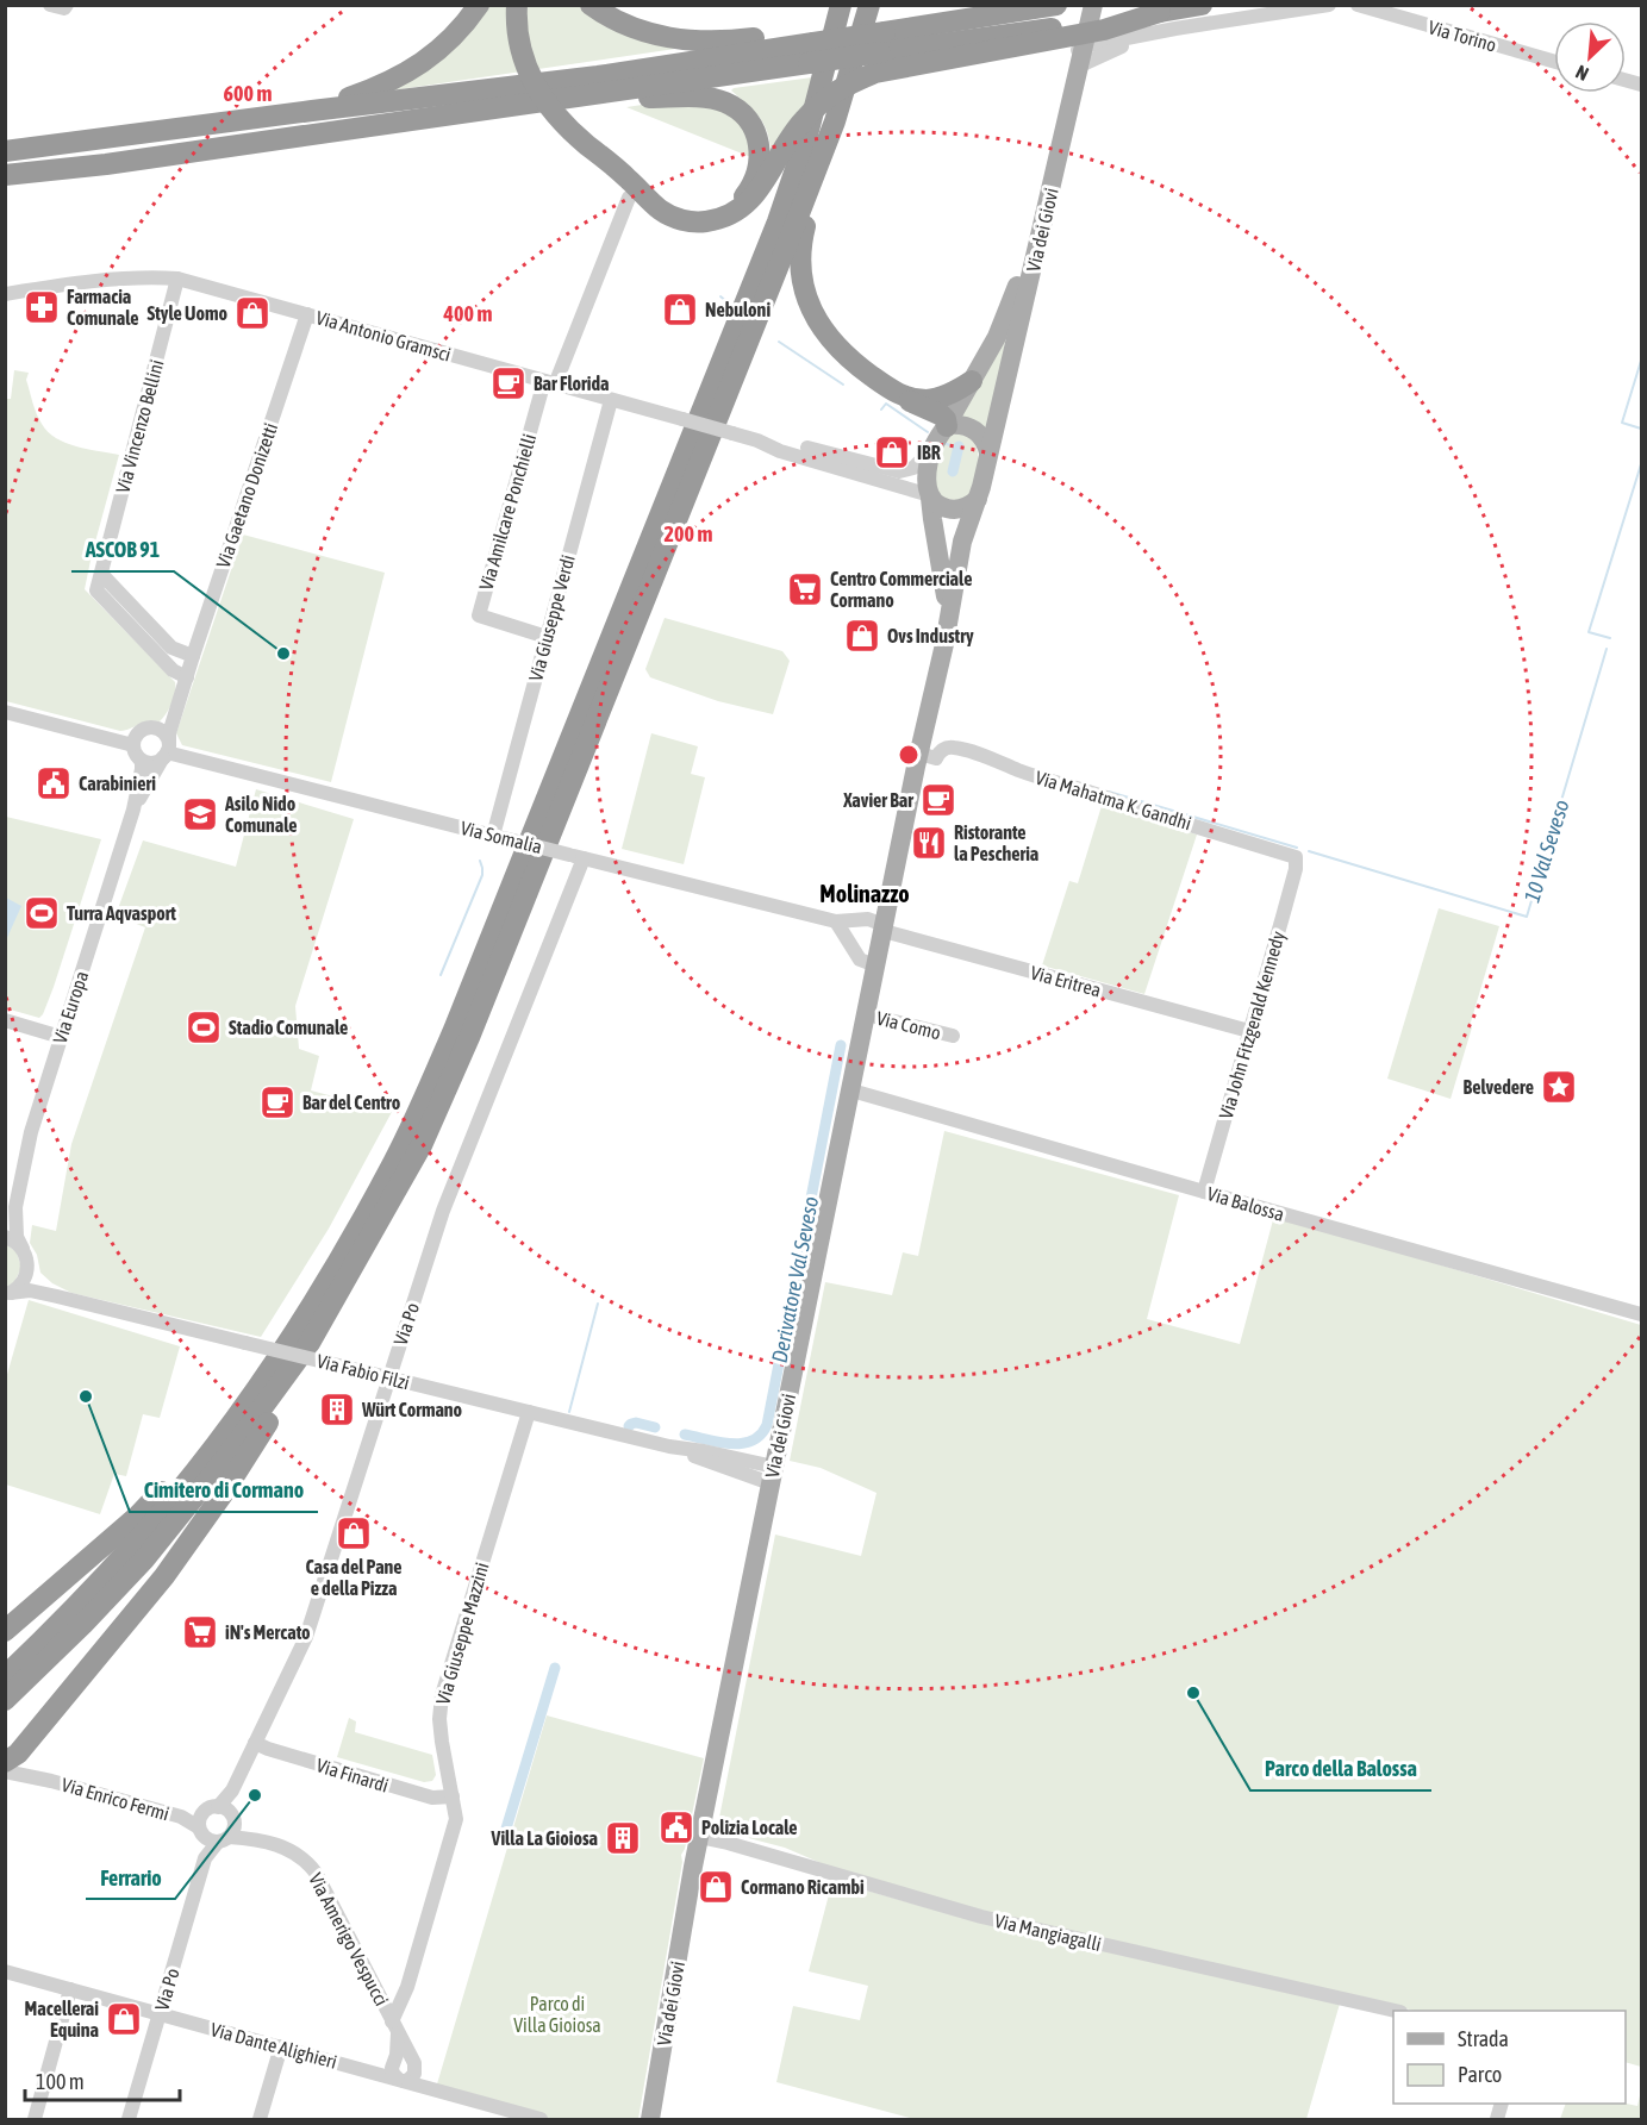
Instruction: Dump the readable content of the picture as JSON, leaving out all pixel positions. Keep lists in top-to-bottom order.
{
  "streets": {
    "main road": ["Via dei Giovi"],
    "street": [
      "Via Torino",
      "Via Antonio Gramsci",
      "Via Vincenzo Bellini",
      "Via Gaetano Donizetti",
      "Via Amilcare Ponchielli",
      "Via Giuseppe Verdi",
      "Via Mahatma K. Gandhi",
      "Via Somalia",
      "Via Eritrea",
      "Via Europa",
      "Via Como",
      "Via John Fitzgerald Kennedy",
      "Via Balossa",
      "Via Po",
      "Via Fabio Filzi",
      "Via Giuseppe Mazzini",
      "Via Finardi",
      "Via Enrico Fermi",
      "Via Mangiagalli",
      "Via Amerigo Vespucci",
      "Via Dante Alighieri"
    ]
  },
  "crossings": [
    ["Via dei Giovi", "Via Antonio Gramsci"],
    ["Via dei Giovi", "Via Mahatma K. Gandhi"],
    ["Via dei Giovi", "Via Somalia"],
    ["Via dei Giovi", "Via Eritrea"],
    ["Via dei Giovi", "Via Como"],
    ["Via dei Giovi", "Via Balossa"],
    ["Via dei Giovi", "Via Fabio Filzi"],
    ["Via dei Giovi", "Via Mangiagalli"],
    ["Via Antonio Gramsci", "Via Vincenzo Bellini"],
    ["Via Antonio Gramsci", "Via Gaetano Donizetti"],
    ["Via Antonio Gramsci", "Via Amilcare Ponchielli"],
    ["Via Antonio Gramsci", "Via Giuseppe Verdi"],
    ["Via Gaetano Donizetti", "Via Somalia"],
    ["Via Gaetano Donizetti", "Via Europa"],
    ["Via Amilcare Ponchielli", "Via Giuseppe Verdi"],
    ["Via Giuseppe Verdi", "Via Somalia"],
    ["Via Mahatma K. Gandhi", "Via John Fitzgerald Kennedy"],
    ["Via Somalia", "Via Eritrea"],
    ["Via Somalia", "Via Europa"],
    ["Via Somalia", "Via Po"],
    ["Via Eritrea", "Via John Fitzgerald Kennedy"],
    ["Via John Fitzgerald Kennedy", "Via Balossa"],
    ["Via Po", "Via Fabio Filzi"],
    ["Via Po", "Via Finardi"],
    ["Via Po", "Via Enrico Fermi"],
    ["Via Po", "Via Amerigo Vespucci"],
    ["Via Po", "Via Dante Alighieri"],
    ["Via Fabio Filzi", "Via Giuseppe Mazzini"],
    ["Via Giuseppe Mazzini", "Via Finardi"],
    ["Via Giuseppe Mazzini", "Via Amerigo Vespucci"],
    ["Via Enrico Fermi", "Via Amerigo Vespucci"],
    ["Via Amerigo Vespucci", "Via Dante Alighieri"]
  ],
  "districts": ["Molinazzo"],
  "water": ["10 Val Seveso", "Derivatore Val Seveso"],
  "parks": ["Parco di Villa Gioiosa"],
  "places": {
    "pharmacy": ["Farmacia Comunale"],
    "shop": [
      "Nebuloni",
      "Style Uomo",
      "IBR",
      "Ovs Industry",
      "Casa del Pane e della Pizza",
      "Cormano Ricambi",
      "Macellerai Equina"
    ],
    "cafe": ["Bar Florida", "Xavier Bar", "Bar del Centro"],
    "supermarket": ["Centro Commerciale Cormano", "iN's Mercato"],
    "other": [
      "ASCOB 91",
      "Cimitero di Cormano",
      "Parco della Balossa",
      "Ferrario"
    ],
    "public building": ["Carabinieri", "Polizia Locale"],
    "school or university": ["Asilo Nido Comunale"],
    "restaurant": ["Ristorante la Pescheria"],
    "sports": ["Turra Aqvasport", "Stadio Comunale"],
    "place": ["Belvedere"],
    "building": ["Würt Cormano", "Villa La Gioiosa"]
  },
  "legend": ["Strada", "Parco"],
  "scale_bar": "100 m",
  "north": "bottom left",
  "rings": ["600 m", "400 m", "200 m"]
}
